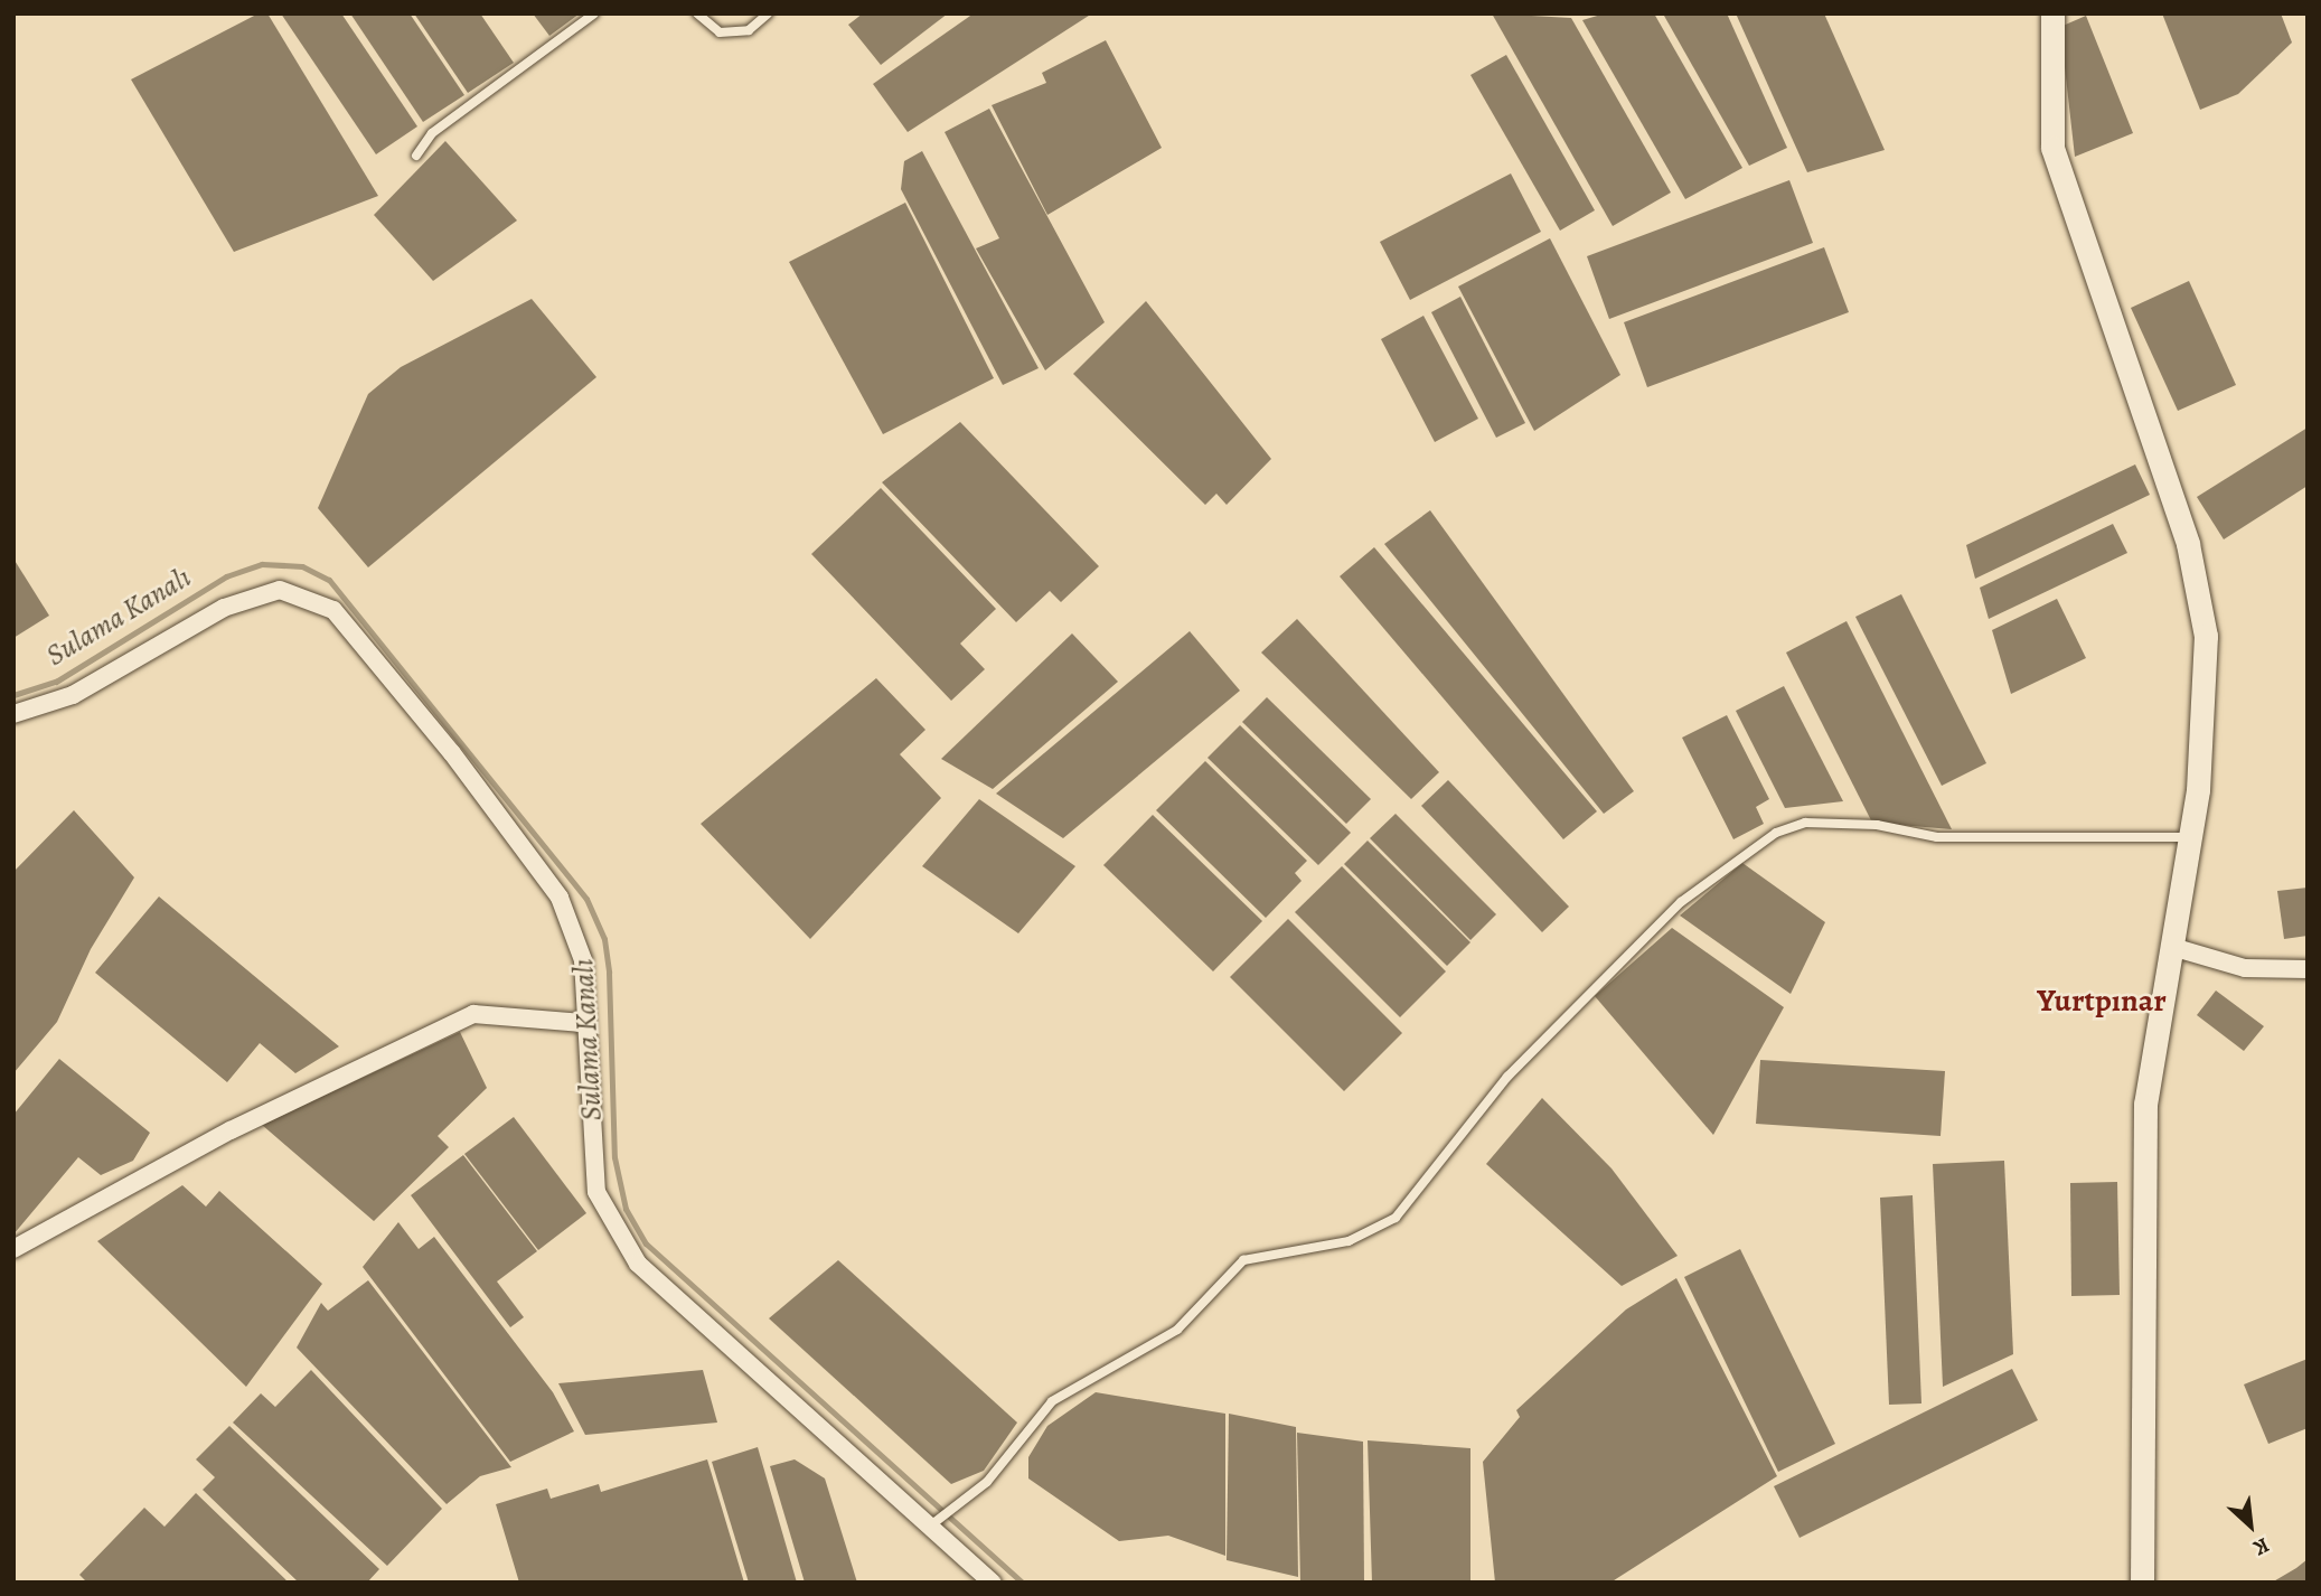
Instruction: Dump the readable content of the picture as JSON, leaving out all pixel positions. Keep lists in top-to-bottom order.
{
  "districts": ["Yurtpınar"],
  "water": ["Sulama Kanalı"],
  "north": "bottom right"
}
